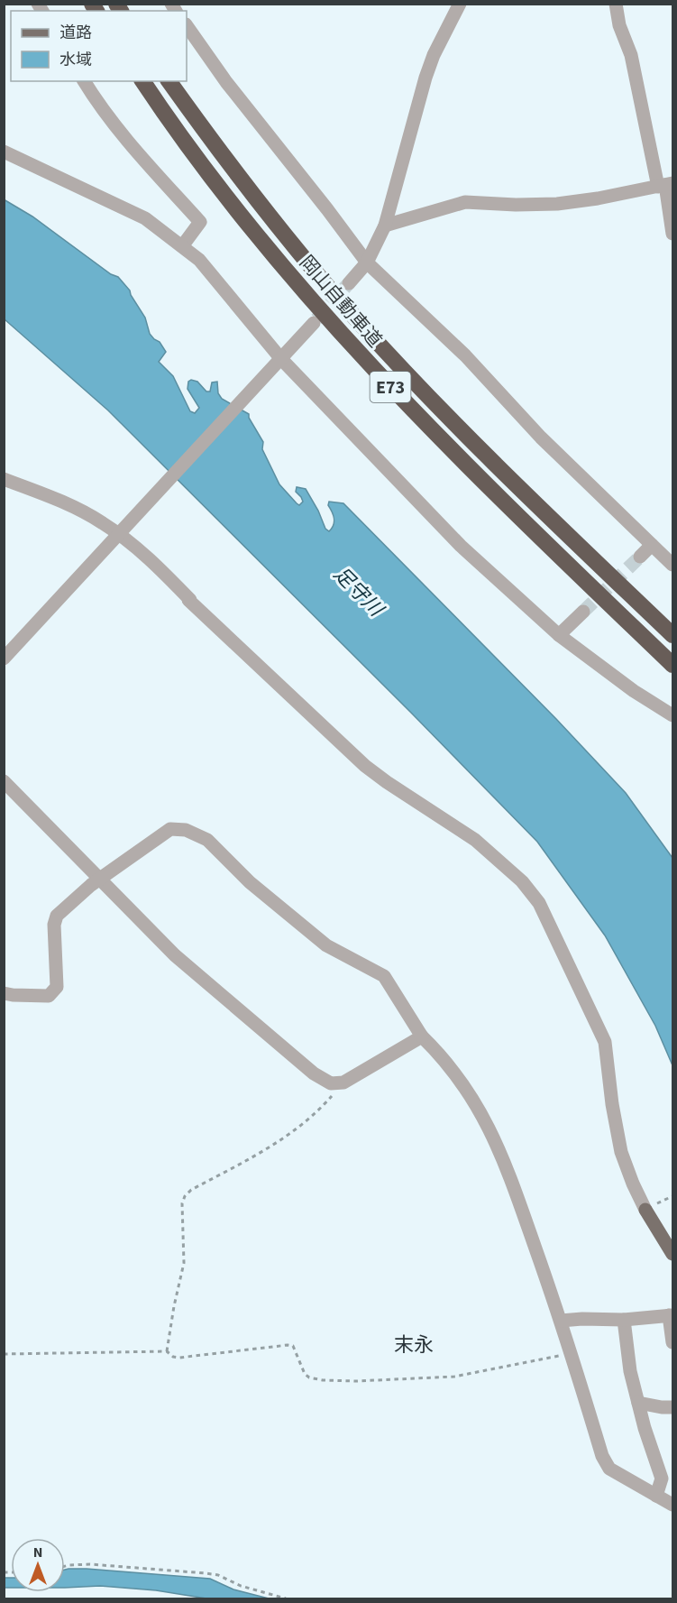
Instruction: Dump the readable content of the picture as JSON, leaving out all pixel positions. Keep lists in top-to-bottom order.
{
  "streets": {
    "highway": ["岡山自動車道", "E73"]
  },
  "districts": ["末永"],
  "water": ["足守川"],
  "legend": ["道路", "水域"],
  "north": "top"
}
